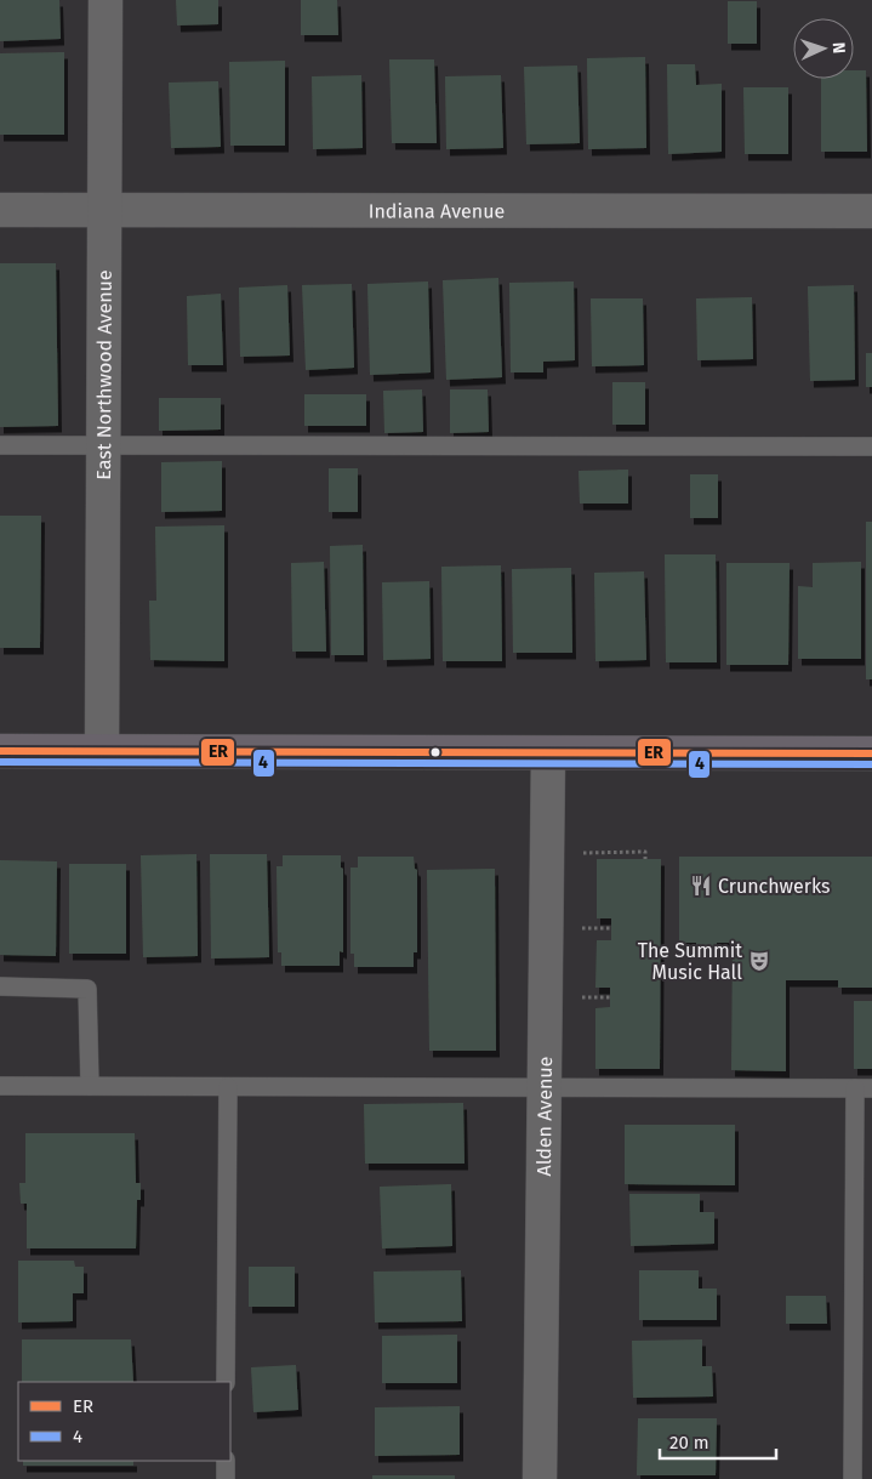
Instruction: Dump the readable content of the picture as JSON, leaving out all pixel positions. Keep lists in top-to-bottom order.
{
  "streets": {
    "street": ["Indiana Avenue", "East Northwood Avenue", "Alden Avenue"]
  },
  "crossings": [
    ["Indiana Avenue", "East Northwood Avenue"]
  ],
  "places": {
    "restaurant": ["Crunchwerks"],
    "theatre": ["The Summit Music Hall"]
  },
  "lines": ["transit line ER", "transit line 4"],
  "legend": ["ER", "4"],
  "scale_bar": "20 m",
  "north": "right"
}
